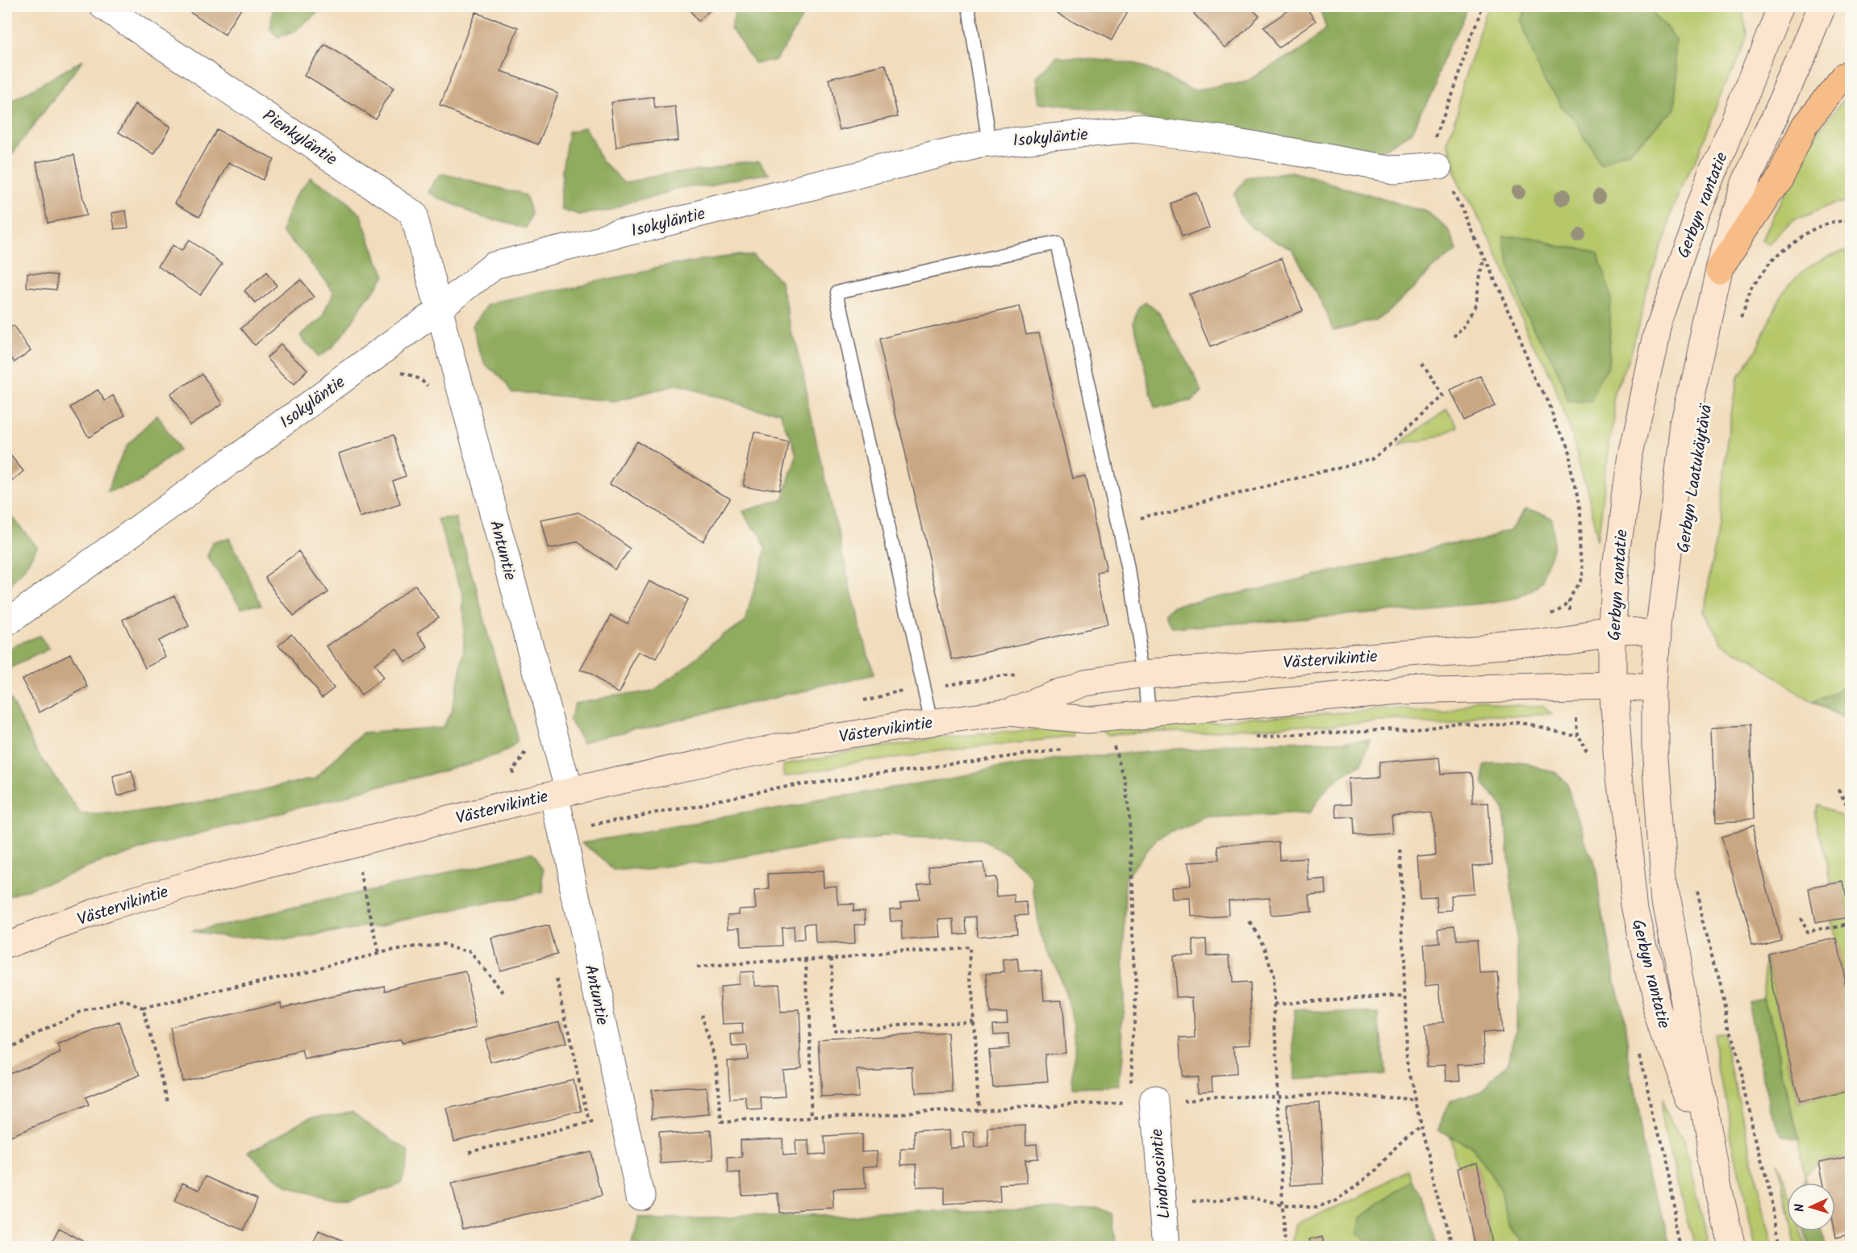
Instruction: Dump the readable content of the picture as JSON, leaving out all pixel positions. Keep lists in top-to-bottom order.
{
  "streets": {
    "main road": ["Gerbyn rantatie", "Västervikintie"],
    "street": [
      "Pienkyläntie",
      "Isokyläntie",
      "Antuntie",
      "Lindroosintie"
    ]
  },
  "crossings": [
    ["Pienkyläntie", "Isokyläntie"],
    ["Pienkyläntie", "Antuntie"],
    ["Isokyläntie", "Antuntie"],
    ["Gerbyn rantatie", "Västervikintie"],
    ["Antuntie", "Västervikintie"]
  ],
  "north": "left"
}
